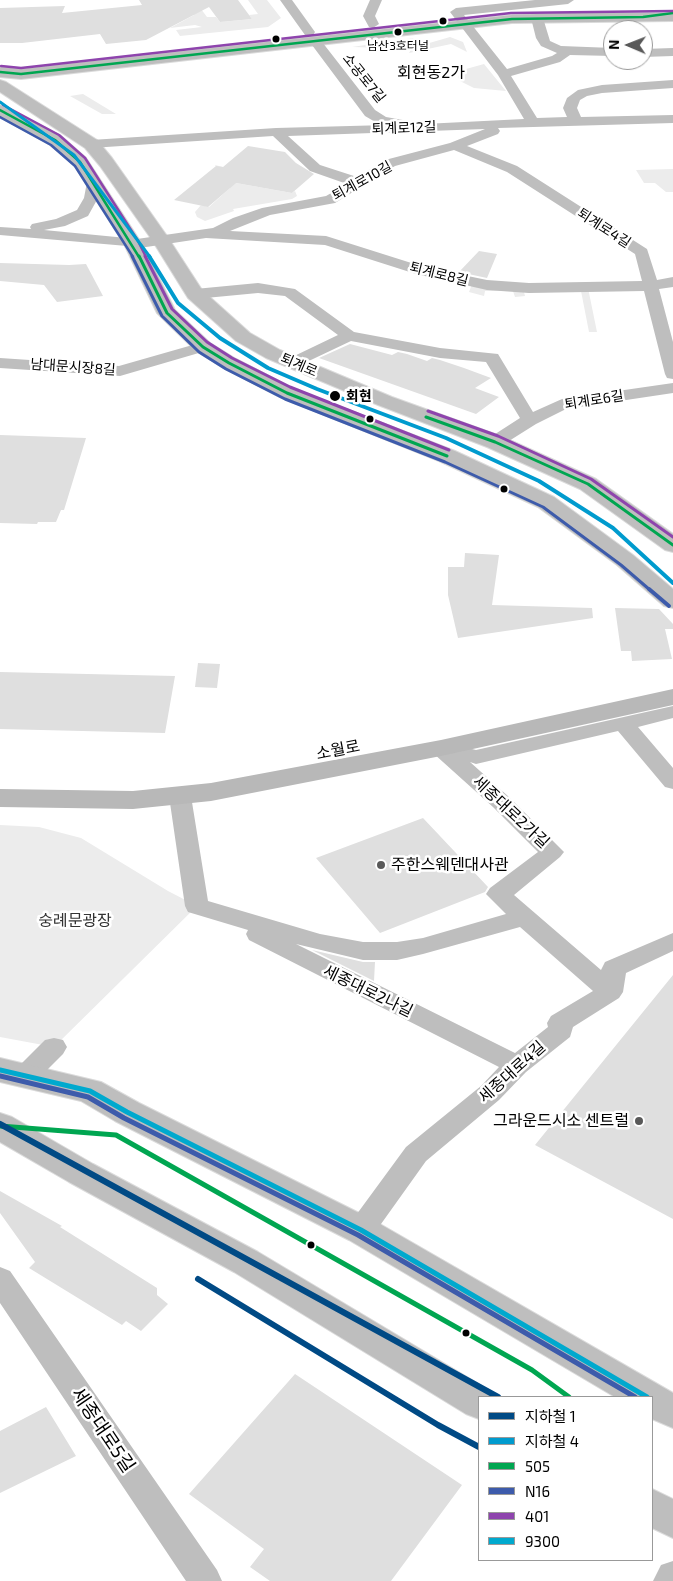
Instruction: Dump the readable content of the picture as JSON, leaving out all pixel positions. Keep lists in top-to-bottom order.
{
  "streets": {
    "main road": ["퇴계로", "소월로"],
    "street": [
      "소공로7길",
      "퇴계로12길",
      "퇴계로10길",
      "퇴계로4길",
      "퇴계로8길",
      "남대문시장8길",
      "퇴계로6길",
      "세종대로2가길",
      "세종대로2나길",
      "세종대로4길",
      "세종대로5길"
    ]
  },
  "crossings": [
    ["소공로7길", "퇴계로12길"],
    ["퇴계로12길", "퇴계로10길"],
    ["퇴계로12길", "퇴계로"],
    ["퇴계로10길", "퇴계로4길"],
    ["퇴계로10길", "퇴계로8길"],
    ["퇴계로10길", "퇴계로"],
    ["퇴계로4길", "퇴계로8길"],
    ["퇴계로", "남대문시장8길"],
    ["퇴계로", "퇴계로6길"],
    ["소월로", "세종대로2가길"],
    ["세종대로2가길", "세종대로4길"],
    ["세종대로2나길", "세종대로4길"]
  ],
  "districts": ["회현동2가"],
  "parks": ["숭례문광장"],
  "places": [
    "남산3호터널",
    "회현",
    "주한스웨덴대사관",
    "그라운드시소 센트럴"
  ],
  "lines": [
    "transit line 401",
    "transit line 505",
    "metro line 4",
    "transit line N16",
    "transit line 9300",
    "metro line 1"
  ],
  "legend": [
    "지하철 1",
    "지하철 4",
    "505",
    "N16",
    "401",
    "9300"
  ],
  "north": "left"
}
